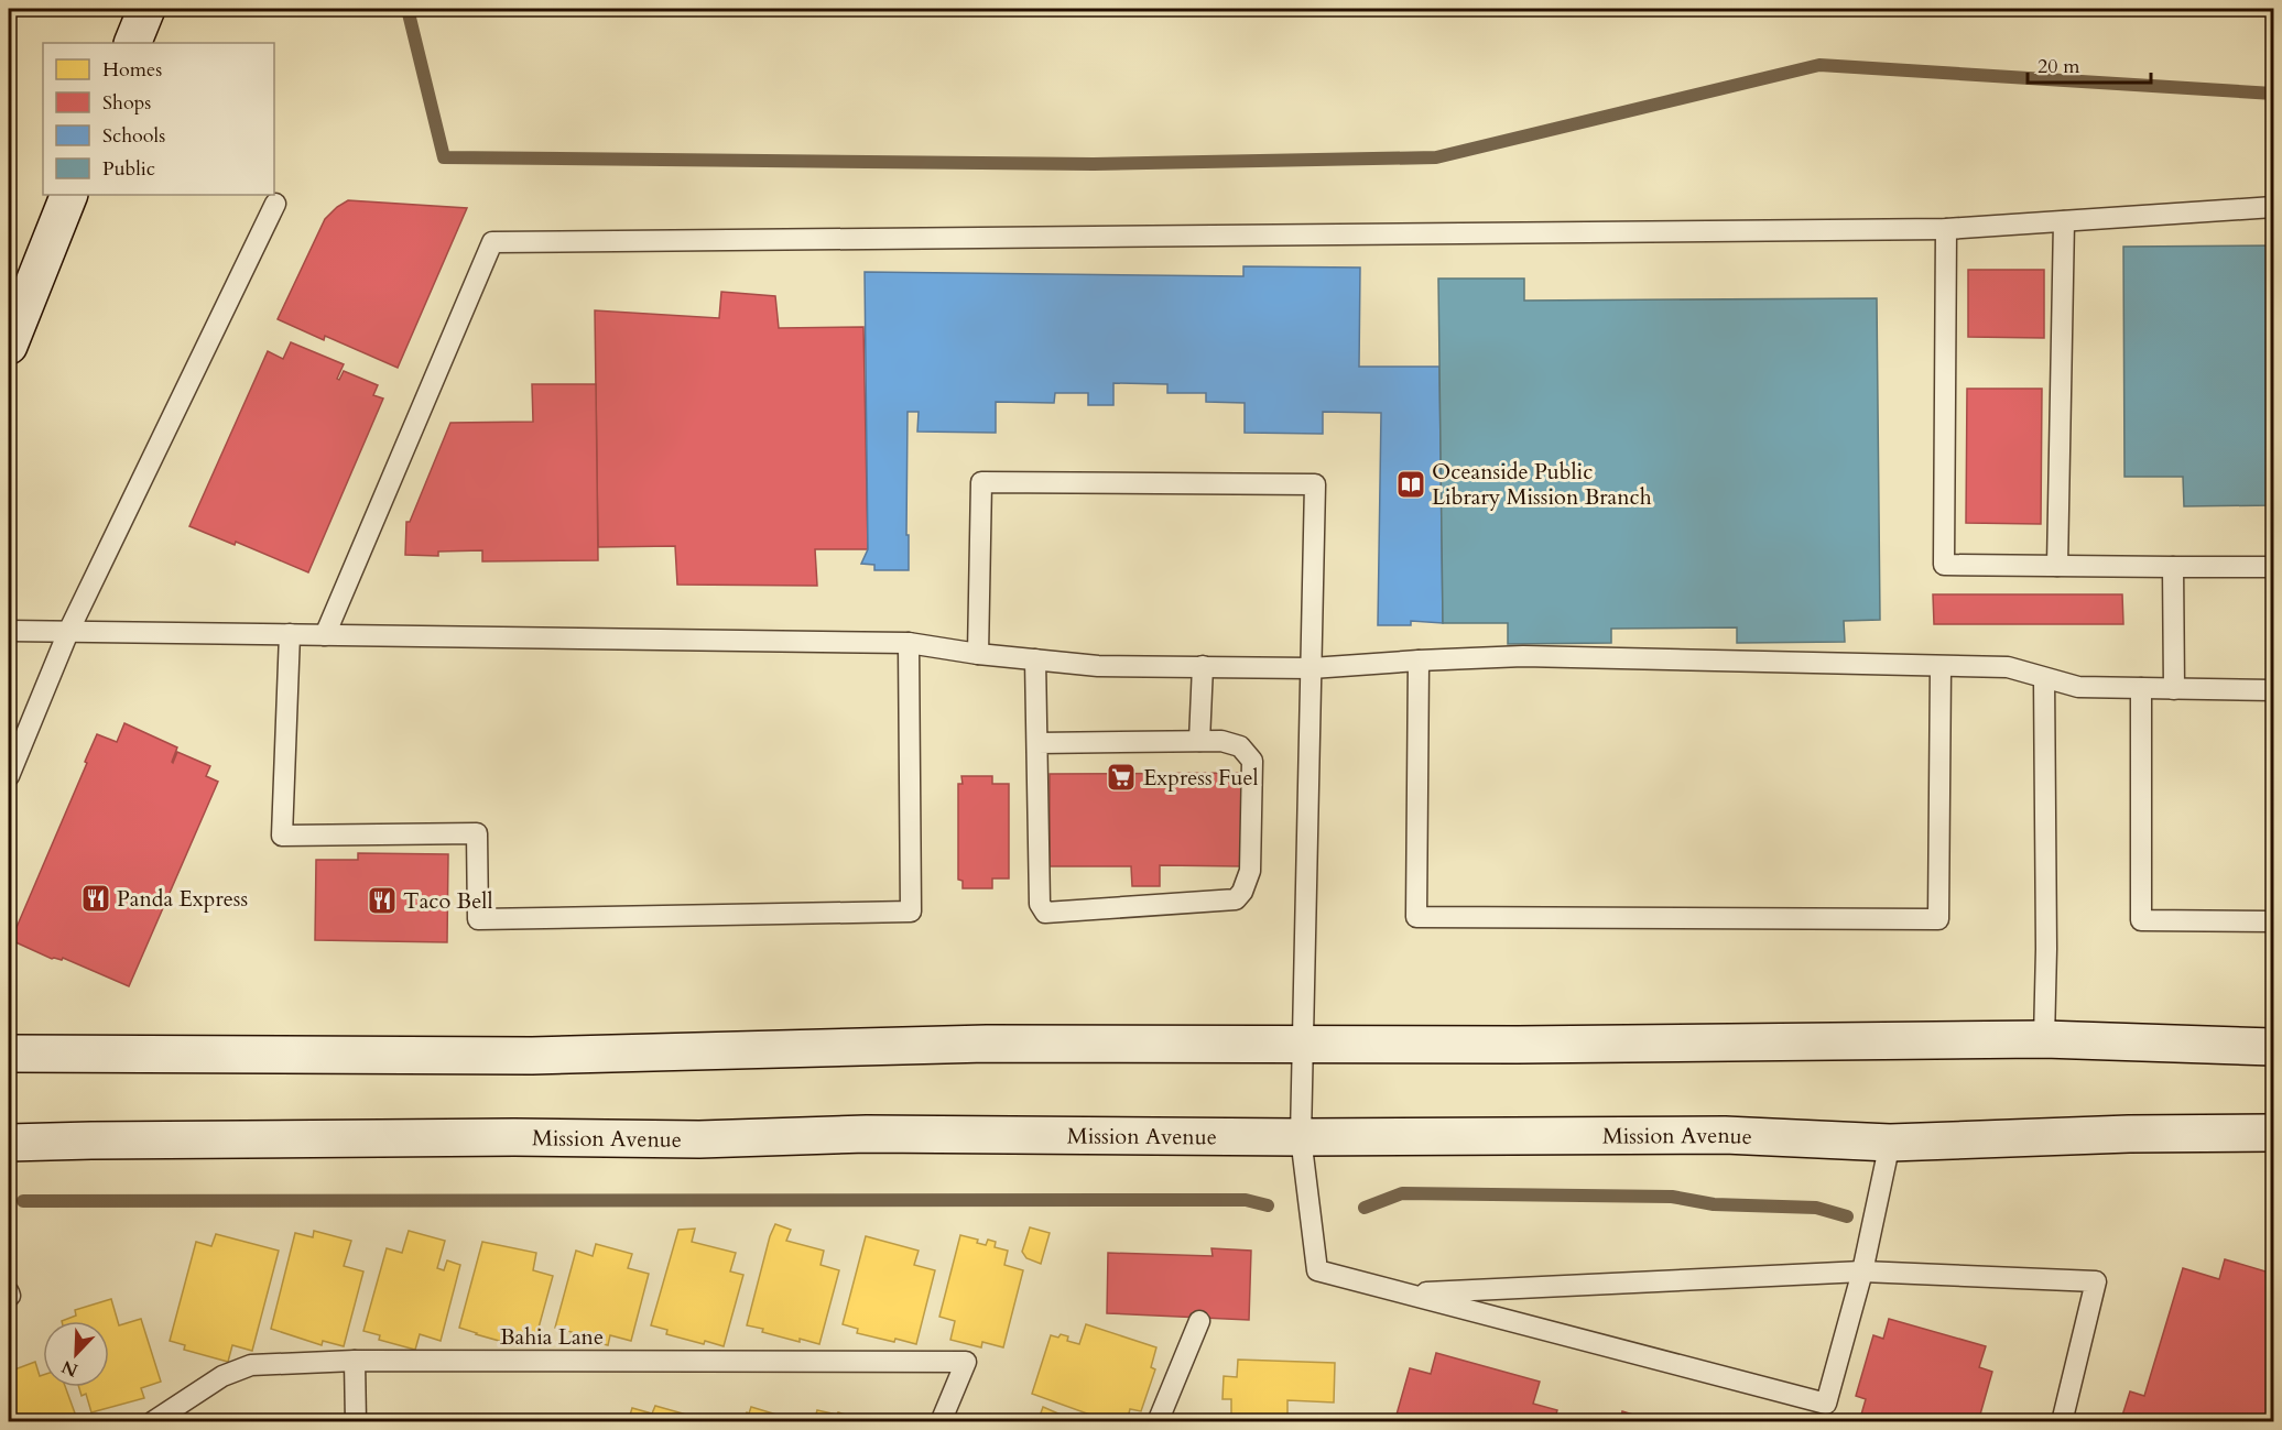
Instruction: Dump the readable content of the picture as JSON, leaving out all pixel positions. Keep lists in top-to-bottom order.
{
  "streets": {
    "main road": ["Mission Avenue"],
    "lane": ["Bahia Lane"]
  },
  "places": {
    "library": ["Oceanside Public Library Mission Branch"],
    "supermarket": ["Express Fuel"],
    "restaurant": ["Panda Express", "Taco Bell"]
  },
  "legend": [
    "Homes",
    "Shops",
    "Schools",
    "Public"
  ],
  "scale_bar": "20 m",
  "north": "bottom left"
}
